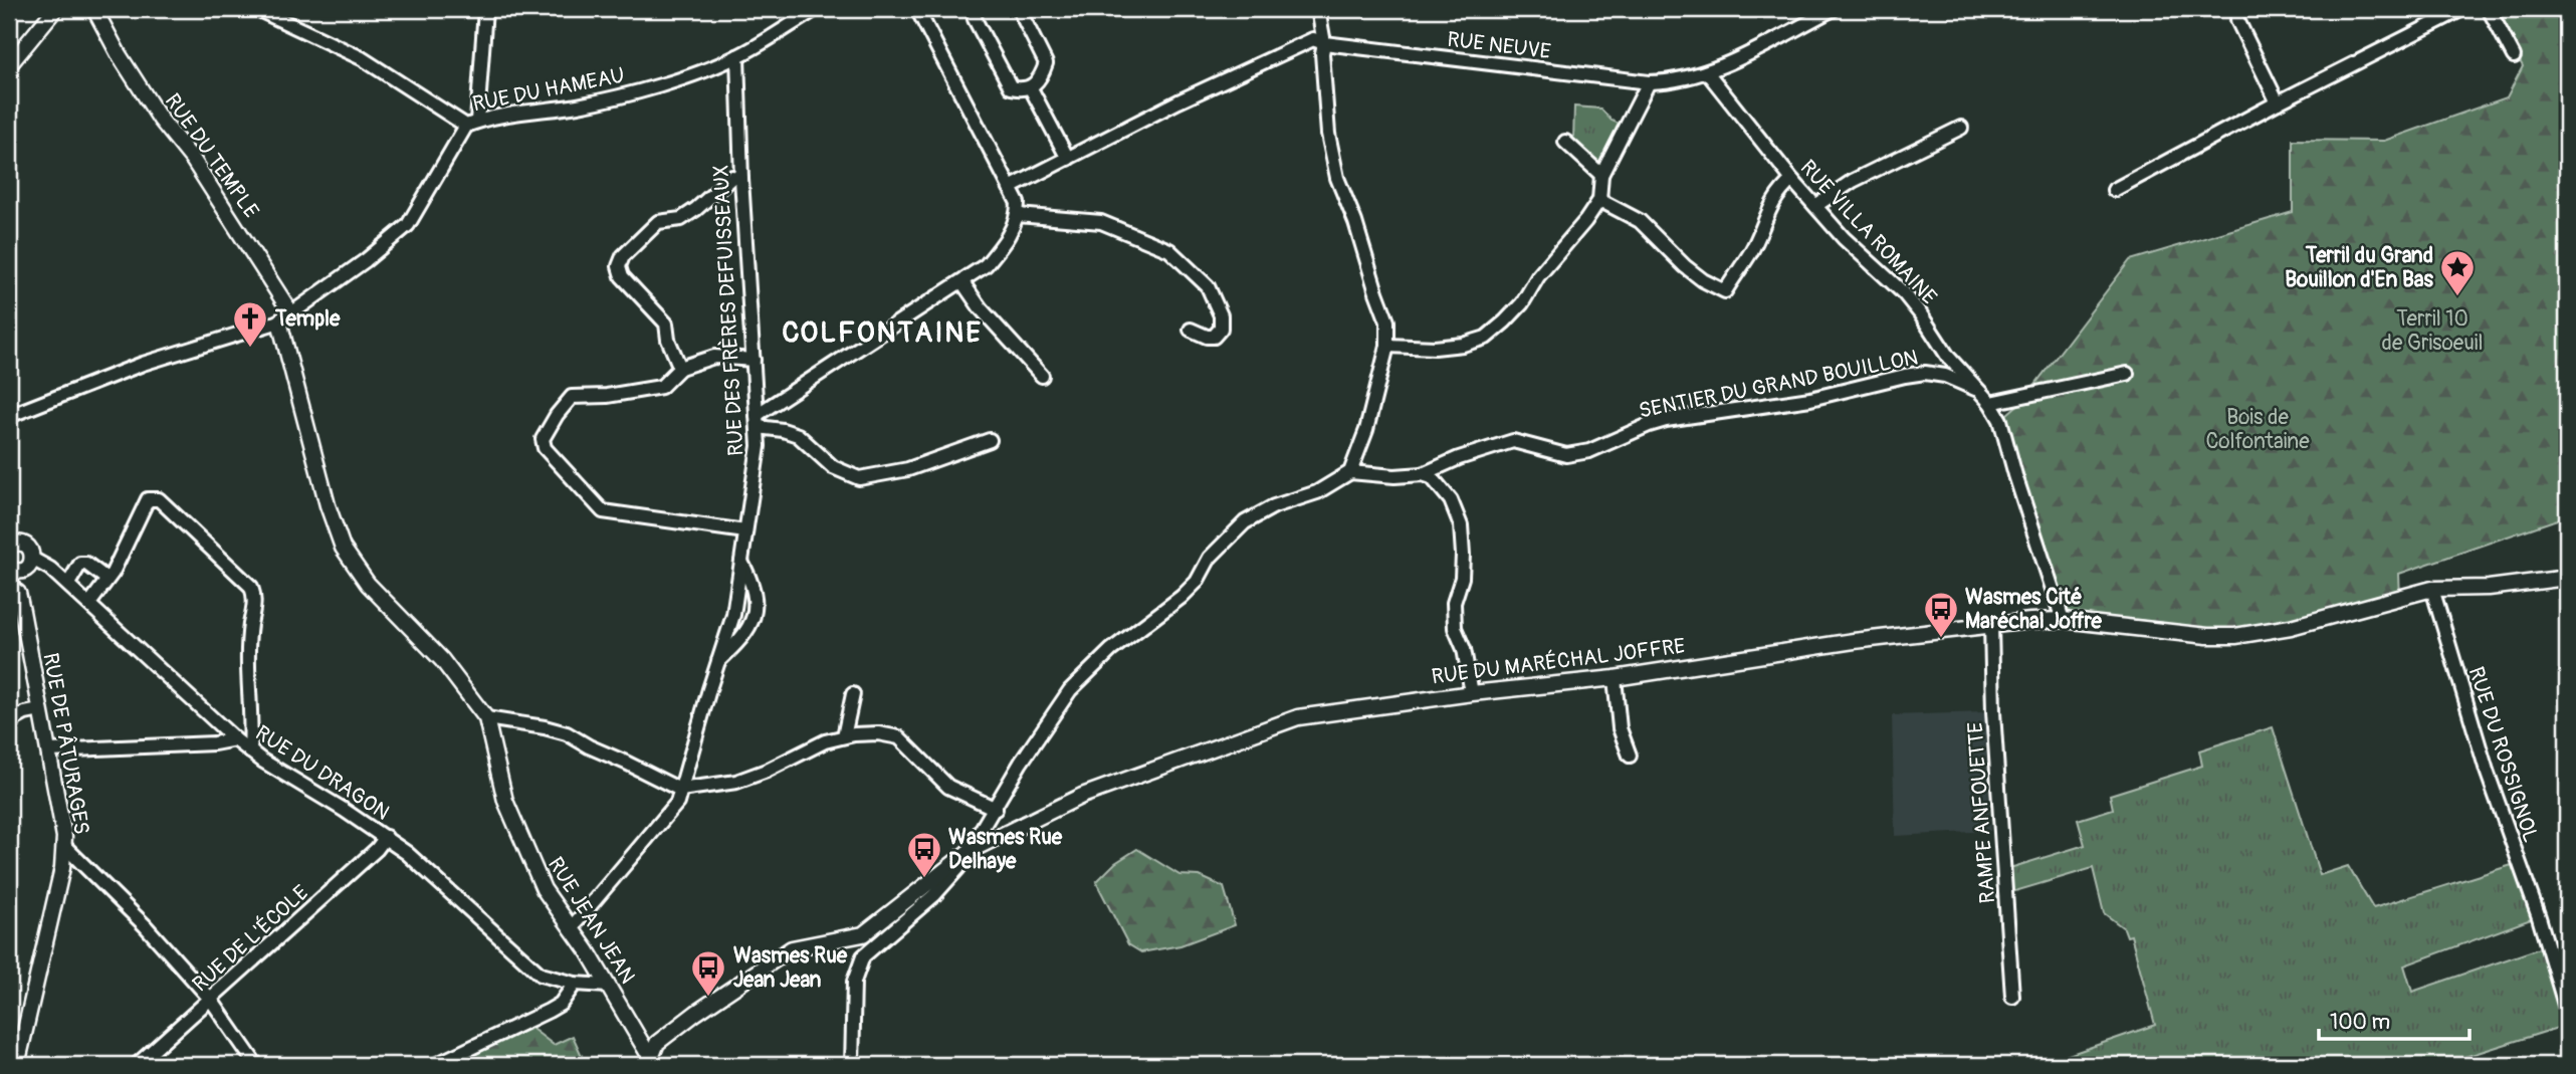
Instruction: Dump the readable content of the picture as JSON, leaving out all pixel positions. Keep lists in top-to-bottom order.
{
  "streets": {
    "street": [
      "RUE NEUVE",
      "RUE DU HAMEAU",
      "RUE DU TEMPLE",
      "RUE VILLA ROMAINE",
      "RUE DES FRÈRES DEFUISSEAUX",
      "SENTIER DU GRAND BOUILLON",
      "RUE DU MARÉCHAL JOFFRE",
      "RUE DE PÂTURAGES",
      "RUE DU ROSSIGNOL",
      "RUE DU DRAGON",
      "RAMPE ANFOUETTE",
      "RUE JEAN JEAN",
      "RUE DE L'ÉCOLE"
    ]
  },
  "crossings": [
    ["RUE NEUVE", "RUE VILLA ROMAINE"],
    ["RUE DU HAMEAU", "RUE DES FRÈRES DEFUISSEAUX"],
    ["RUE DU TEMPLE", "RUE JEAN JEAN"],
    ["RUE VILLA ROMAINE", "SENTIER DU GRAND BOUILLON"],
    ["RUE VILLA ROMAINE", "RUE DU MARÉCHAL JOFFRE"],
    ["RUE DES FRÈRES DEFUISSEAUX", "RUE JEAN JEAN"],
    ["RUE DU MARÉCHAL JOFFRE", "RUE DU ROSSIGNOL"],
    ["RUE DU MARÉCHAL JOFFRE", "RAMPE ANFOUETTE"],
    ["RUE DU MARÉCHAL JOFFRE", "RUE JEAN JEAN"],
    ["RUE DU DRAGON", "RUE JEAN JEAN"],
    ["RUE DU DRAGON", "RUE DE L'ÉCOLE"]
  ],
  "districts": ["COLFONTAINE"],
  "parks": ["Terril 10 de Grisoeuil", "Bois de Colfontaine"],
  "places": {
    "place": ["Terril du Grand Bouillon d'En Bas"],
    "church": ["Temple"],
    "bus stop": ["Wasmes Cité Maréchal Joffre", "Wasmes Rue Delhaye", "Wasmes Rue Jean Jean"]
  },
  "scale_bar": "100 m"
}
